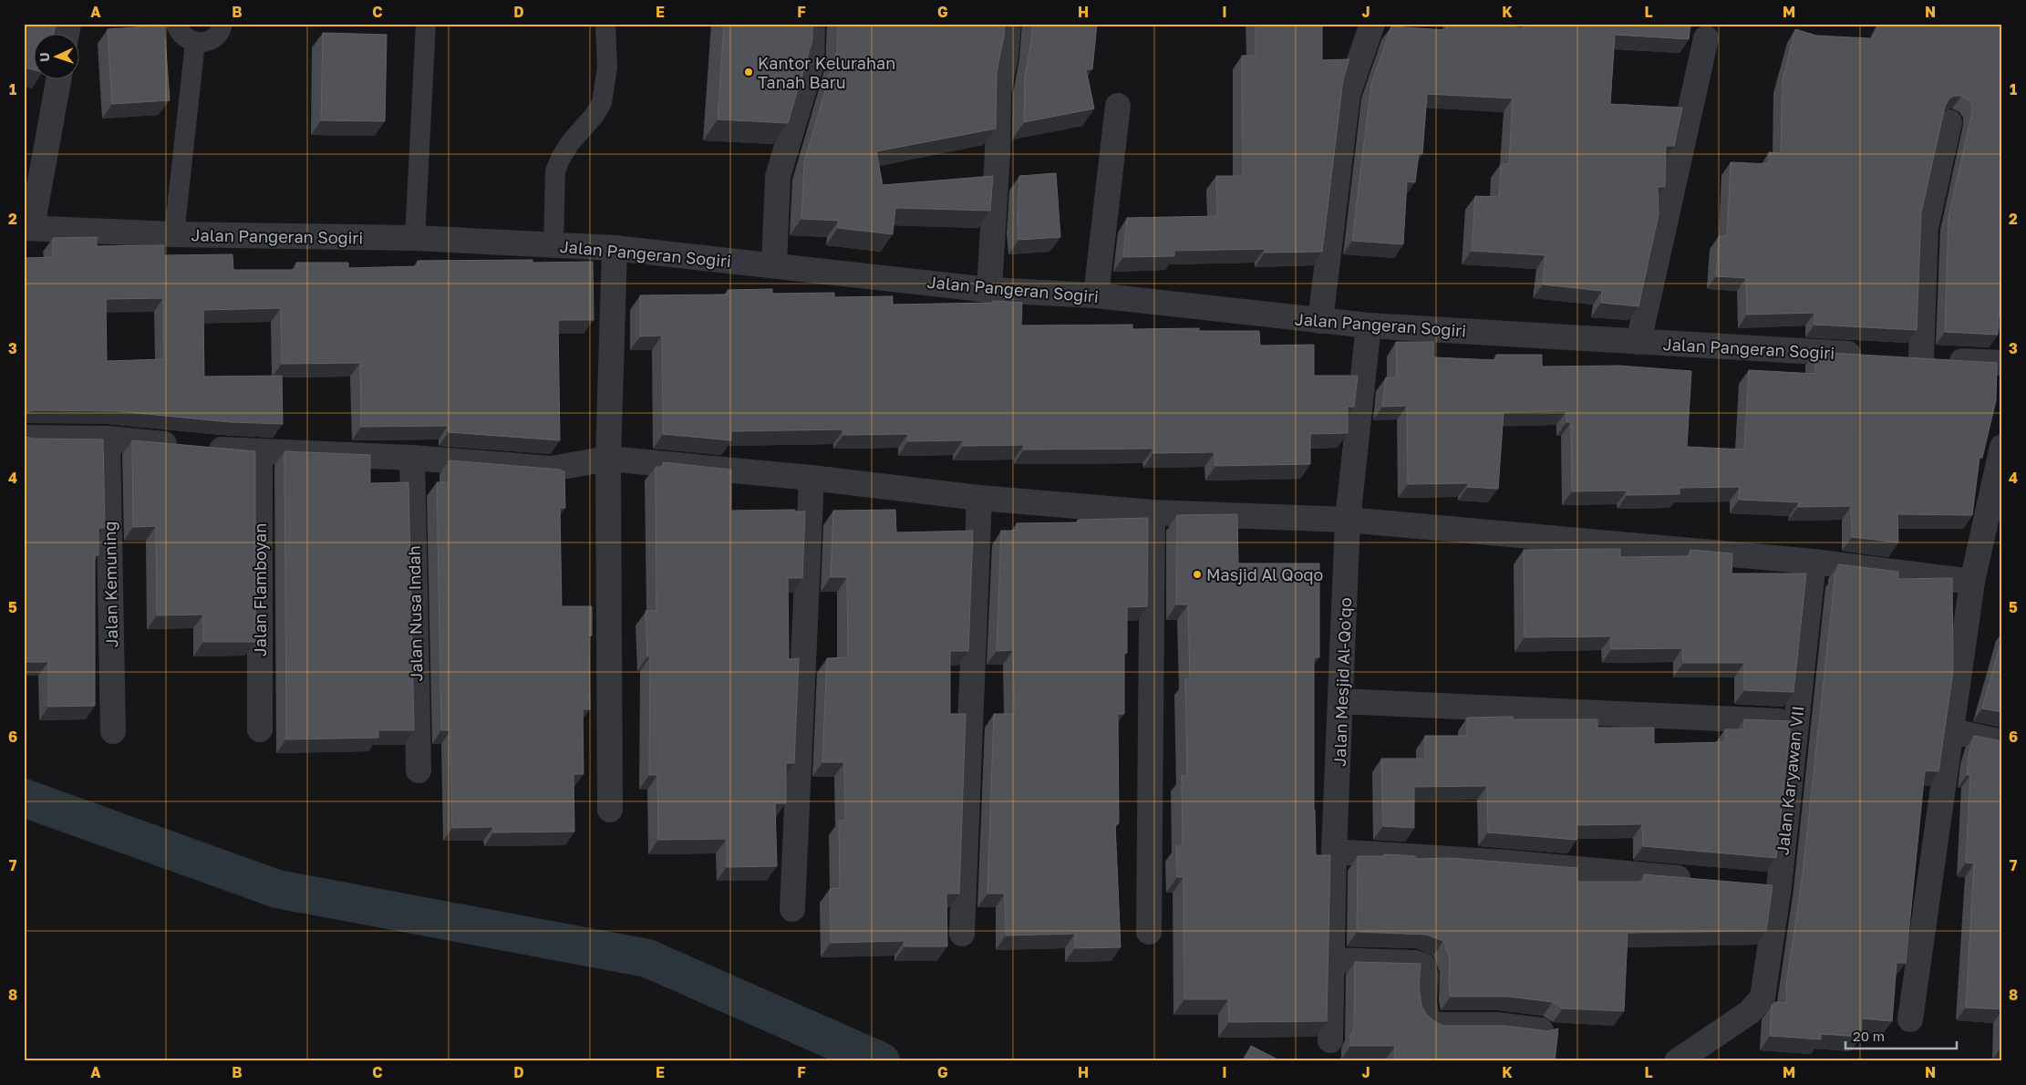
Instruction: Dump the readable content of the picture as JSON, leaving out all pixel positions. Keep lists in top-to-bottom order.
{
  "streets": {
    "street": [
      "Jalan Pangeran Sogiri",
      "Jalan Kemuning",
      "Jalan Flamboyan",
      "Jalan Nusa Indah",
      "Jalan Mesjid Al-Qo'qo",
      "Jalan Karyawan VII"
    ]
  },
  "crossings": [
    ["Jalan Pangeran Sogiri", "Jalan Mesjid Al-Qo'qo"]
  ],
  "places": ["Kantor Kelurahan Tanah Baru", "Masjid Al Qoqo"],
  "scale_bar": "20 m",
  "north": "left",
  "grid": {
    "columns": [
      "A",
      "B",
      "C",
      "D",
      "E",
      "F",
      "G",
      "H",
      "I",
      "J",
      "K",
      "L",
      "M",
      "N"
    ],
    "rows": [
      "1",
      "2",
      "3",
      "4",
      "5",
      "6",
      "7",
      "8"
    ]
  }
}
